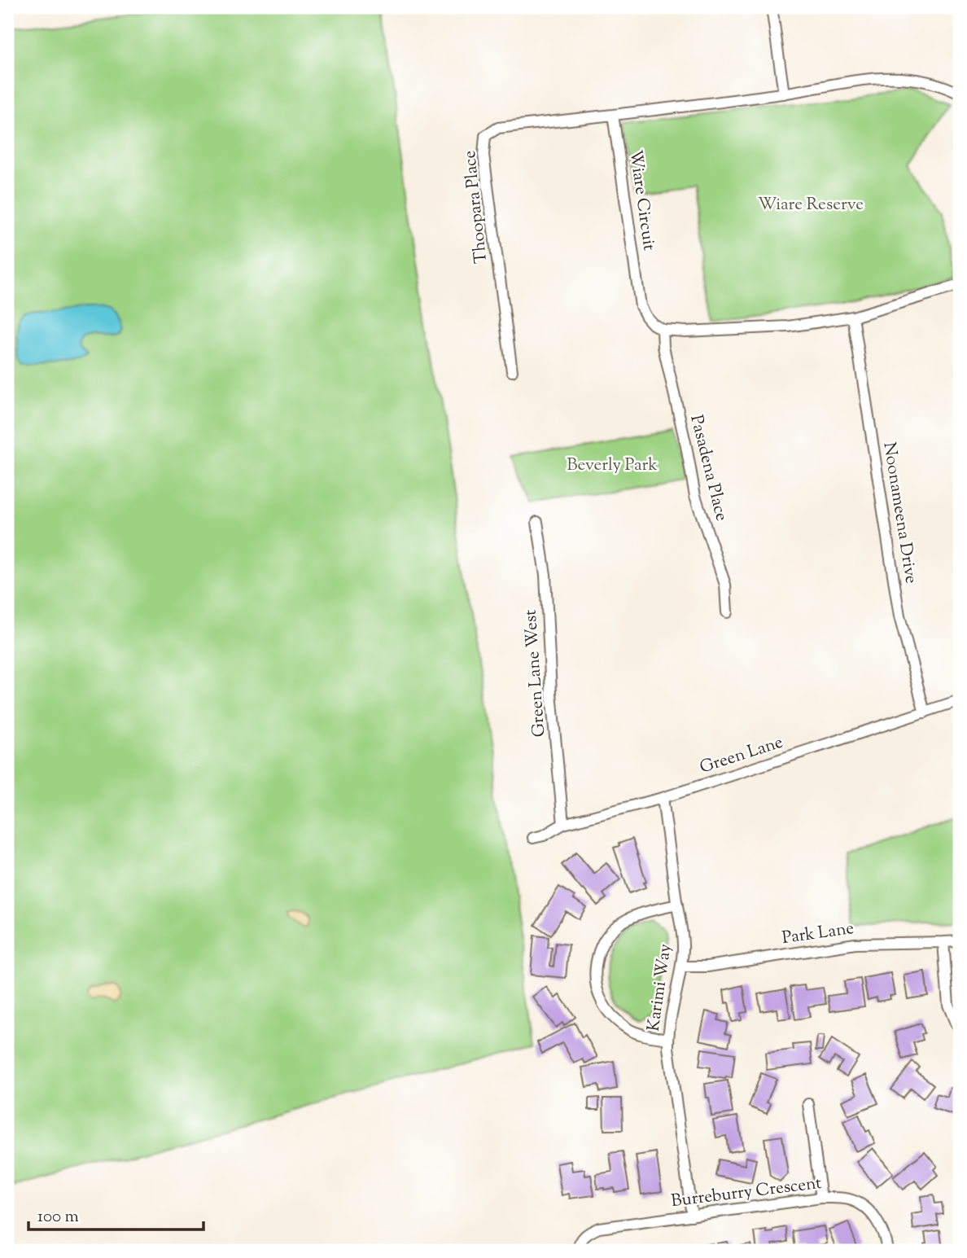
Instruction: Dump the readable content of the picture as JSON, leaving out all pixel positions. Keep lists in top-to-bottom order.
{
  "streets": {
    "street": [
      "Wiare Circuit",
      "Thoopara Place",
      "Pasadena Place",
      "Noonameena Drive",
      "Green Lane West",
      "Green Lane",
      "Park Lane",
      "Karimi Way",
      "Burreburry Crescent"
    ]
  },
  "crossings": [
    ["Wiare Circuit", "Thoopara Place"],
    ["Wiare Circuit", "Pasadena Place"],
    ["Noonameena Drive", "Green Lane"],
    ["Green Lane West", "Green Lane"],
    ["Green Lane", "Karimi Way"],
    ["Park Lane", "Karimi Way"],
    ["Karimi Way", "Burreburry Crescent"]
  ],
  "parks": ["Wiare Reserve", "Beverly Park"],
  "scale_bar": "100 m"
}
